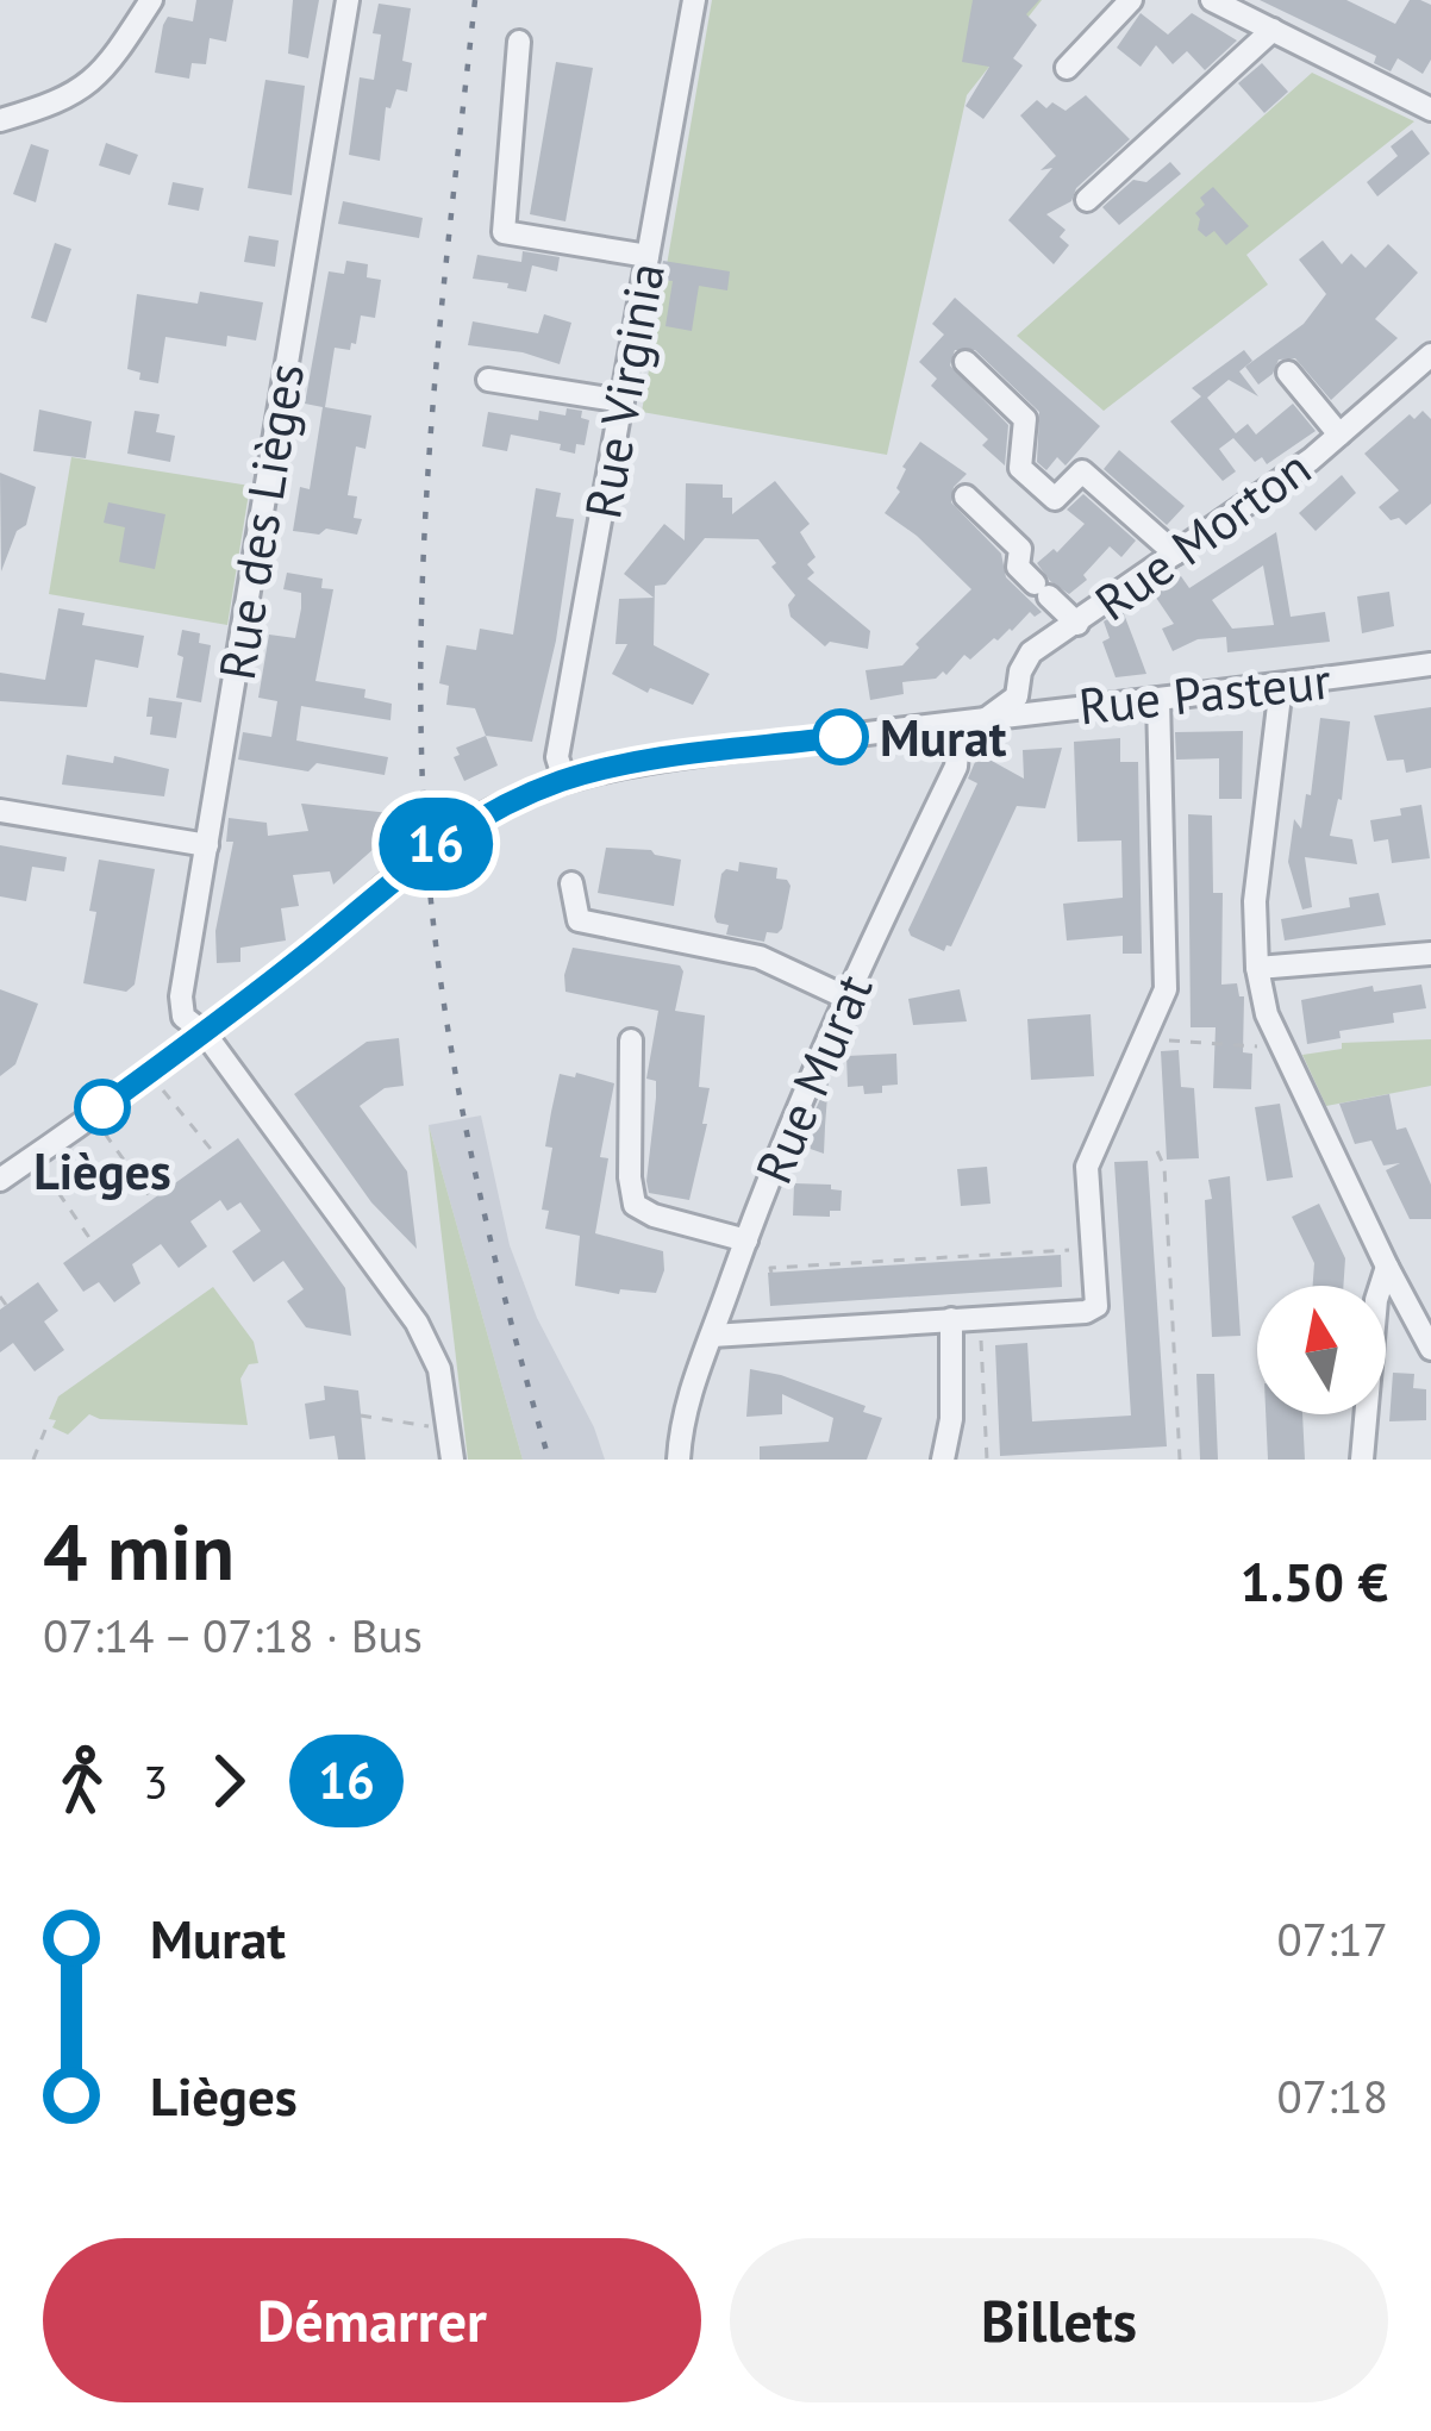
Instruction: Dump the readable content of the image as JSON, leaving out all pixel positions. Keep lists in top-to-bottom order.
{
  "streets": {
    "street": [
      "Rue Virginia",
      "Rue des Lièges",
      "Rue Morton",
      "Rue Pasteur",
      "Rue Murat"
    ]
  },
  "crossings": [
    ["Rue Virginia", "Rue Pasteur"],
    ["Rue des Lièges", "Rue Pasteur"],
    ["Rue Morton", "Rue Pasteur"],
    ["Rue Morton", "Rue Murat"],
    ["Rue Pasteur", "Rue Murat"]
  ],
  "places": ["Murat", "Lièges"],
  "lines": ["bus line 16"],
  "north": "top",
  "page": {
    "on_map": "16",
    "heading": ["4 min", "07:14 – 07:18 · Bus", "1.50 €"],
    "legs": ["3", "16"],
    "list": [
      {
        "name": "Murat",
        "value": "07:17"
      },
      {
        "name": "Lièges",
        "value": "07:18"
      }
    ],
    "buttons": ["Démarrer", "Billets"]
  }
}
